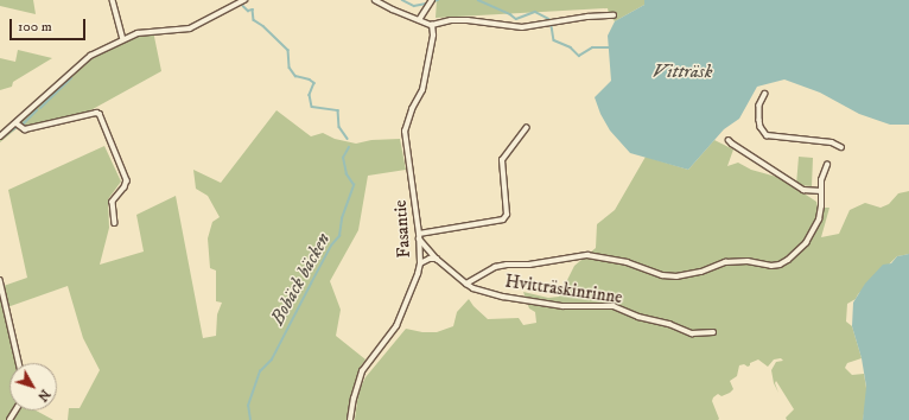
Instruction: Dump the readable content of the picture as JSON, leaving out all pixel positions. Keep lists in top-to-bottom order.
{
  "streets": {
    "street": ["Fasantie", "Hvitträskinrinne"]
  },
  "crossings": [
    ["Fasantie", "Hvitträskinrinne"]
  ],
  "water": ["Vitträsk", "Bobäck bäcken"],
  "scale_bar": "100 m",
  "north": "bottom right"
}
